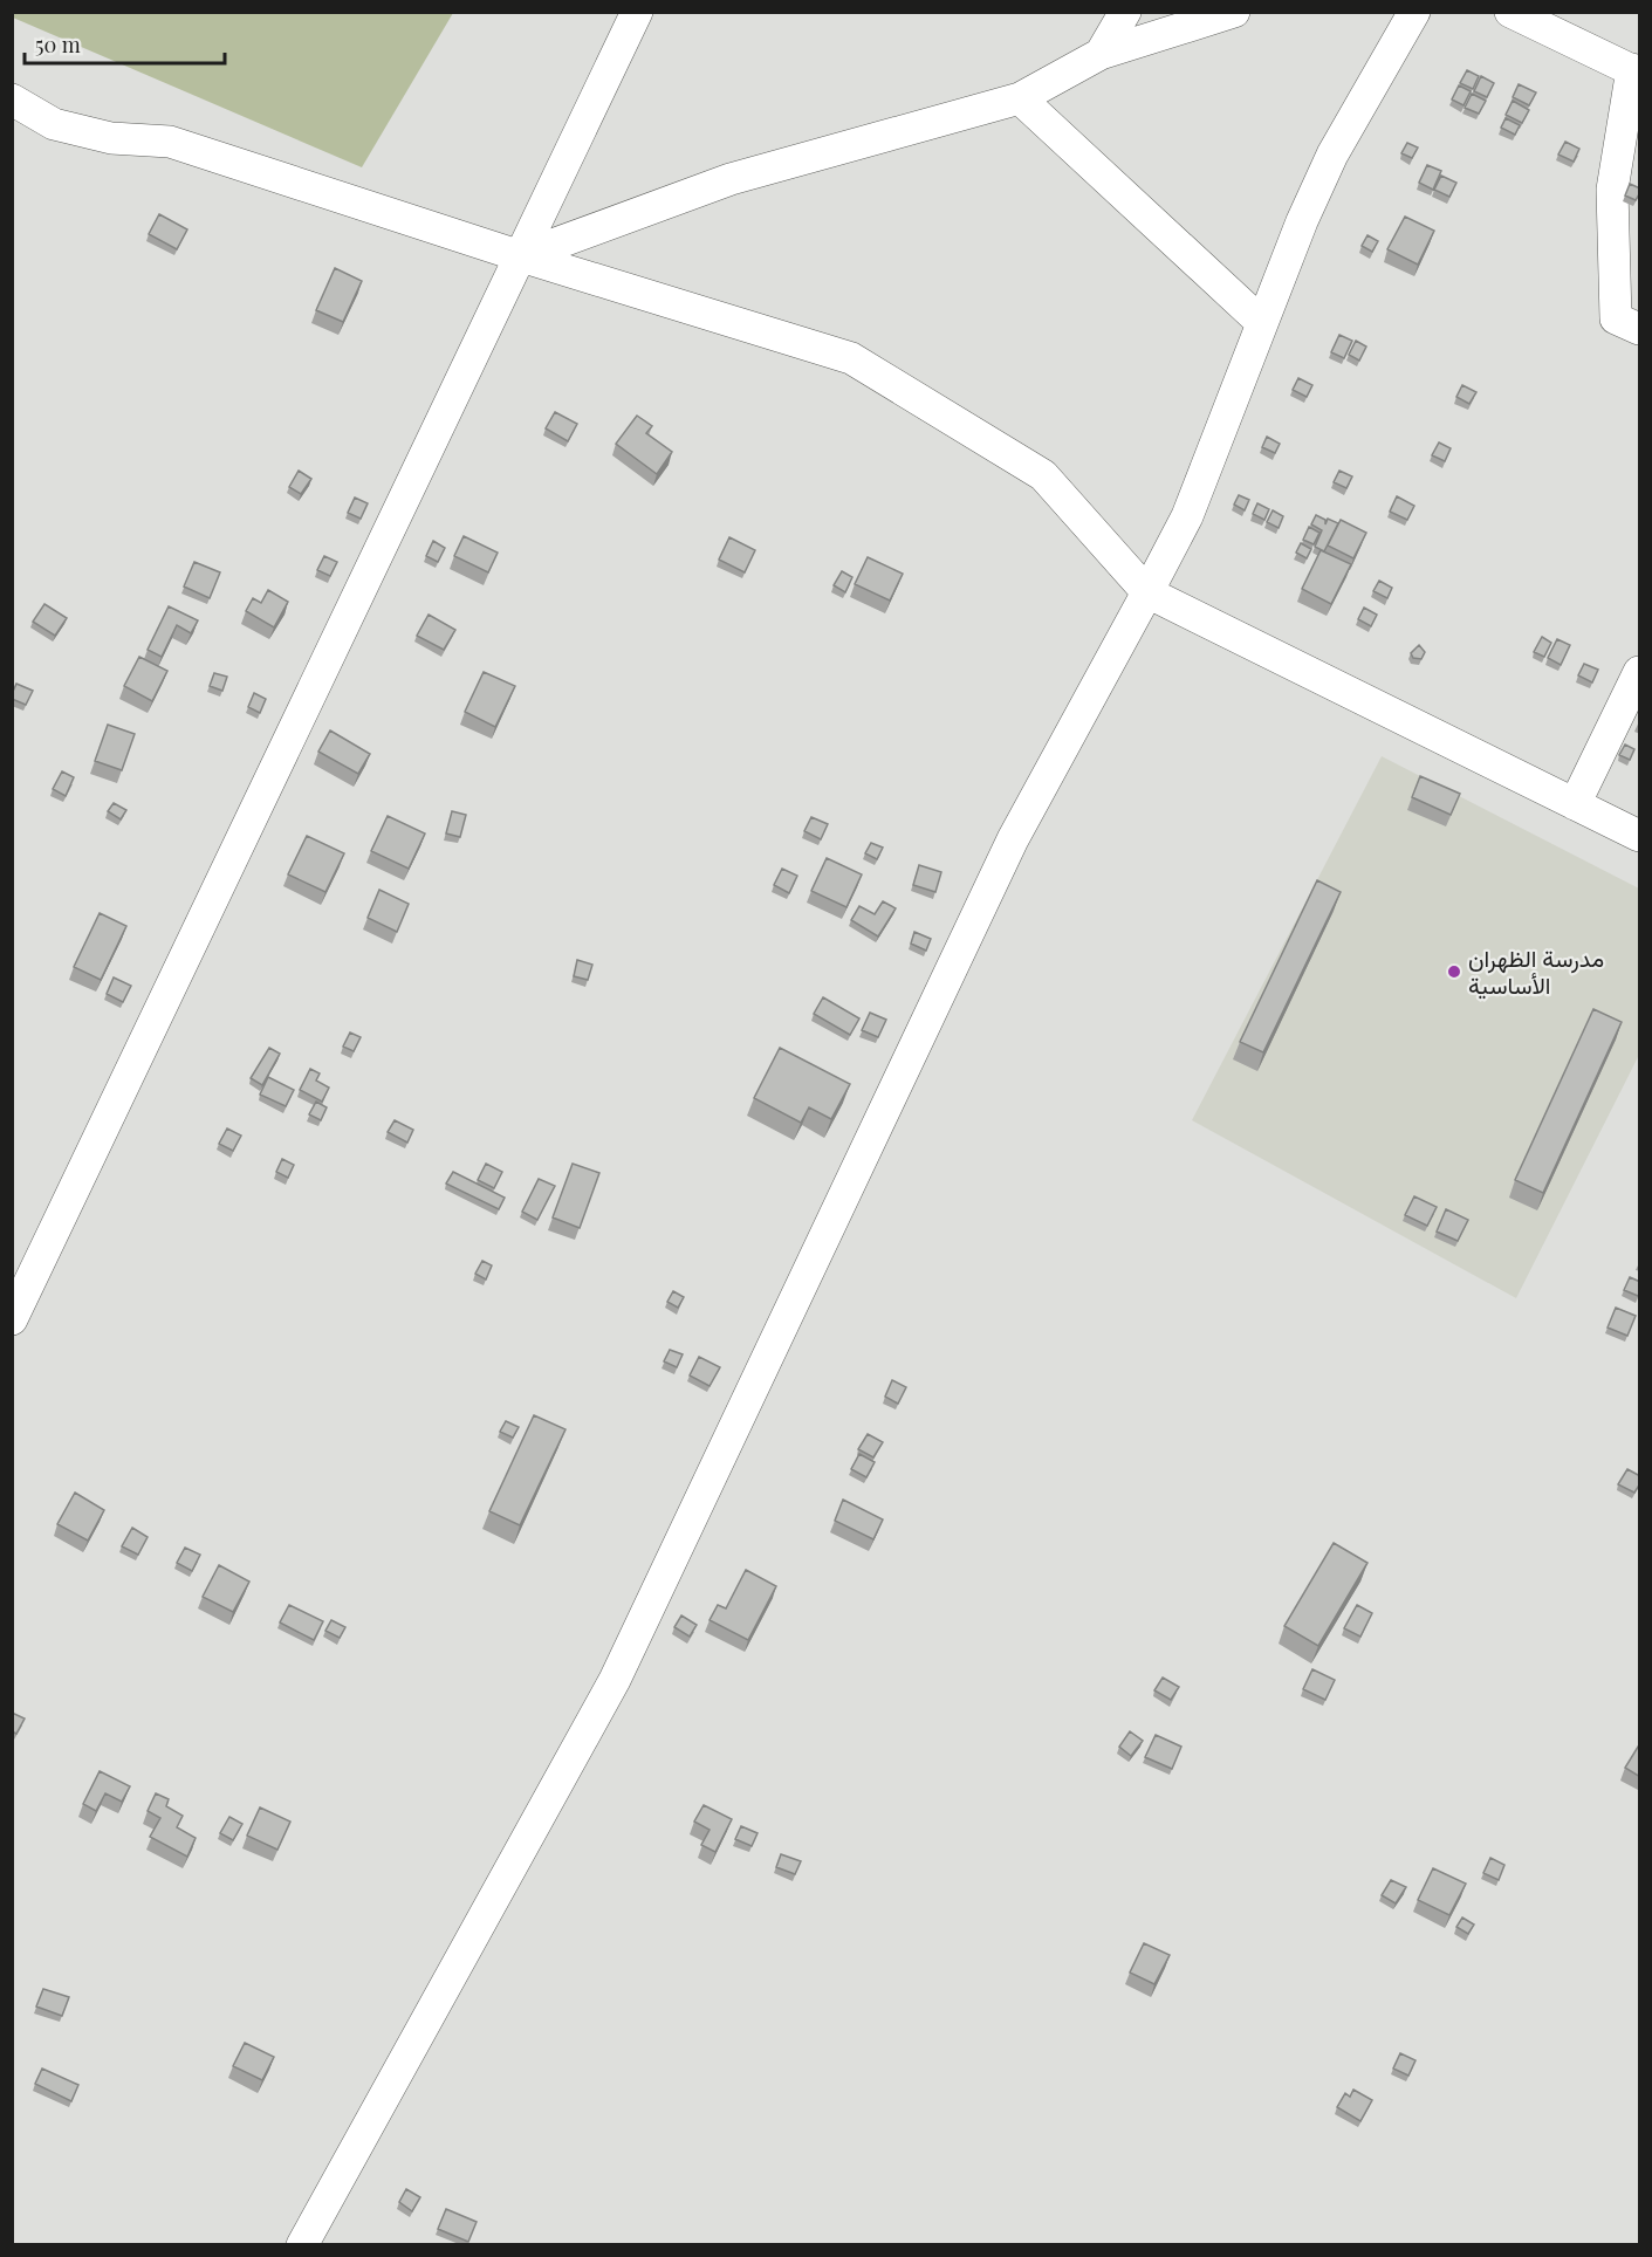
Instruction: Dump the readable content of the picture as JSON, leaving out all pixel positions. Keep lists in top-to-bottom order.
{
  "places": ["مدرسة الظهران الأساسية"],
  "scale_bar": "50 m"
}
